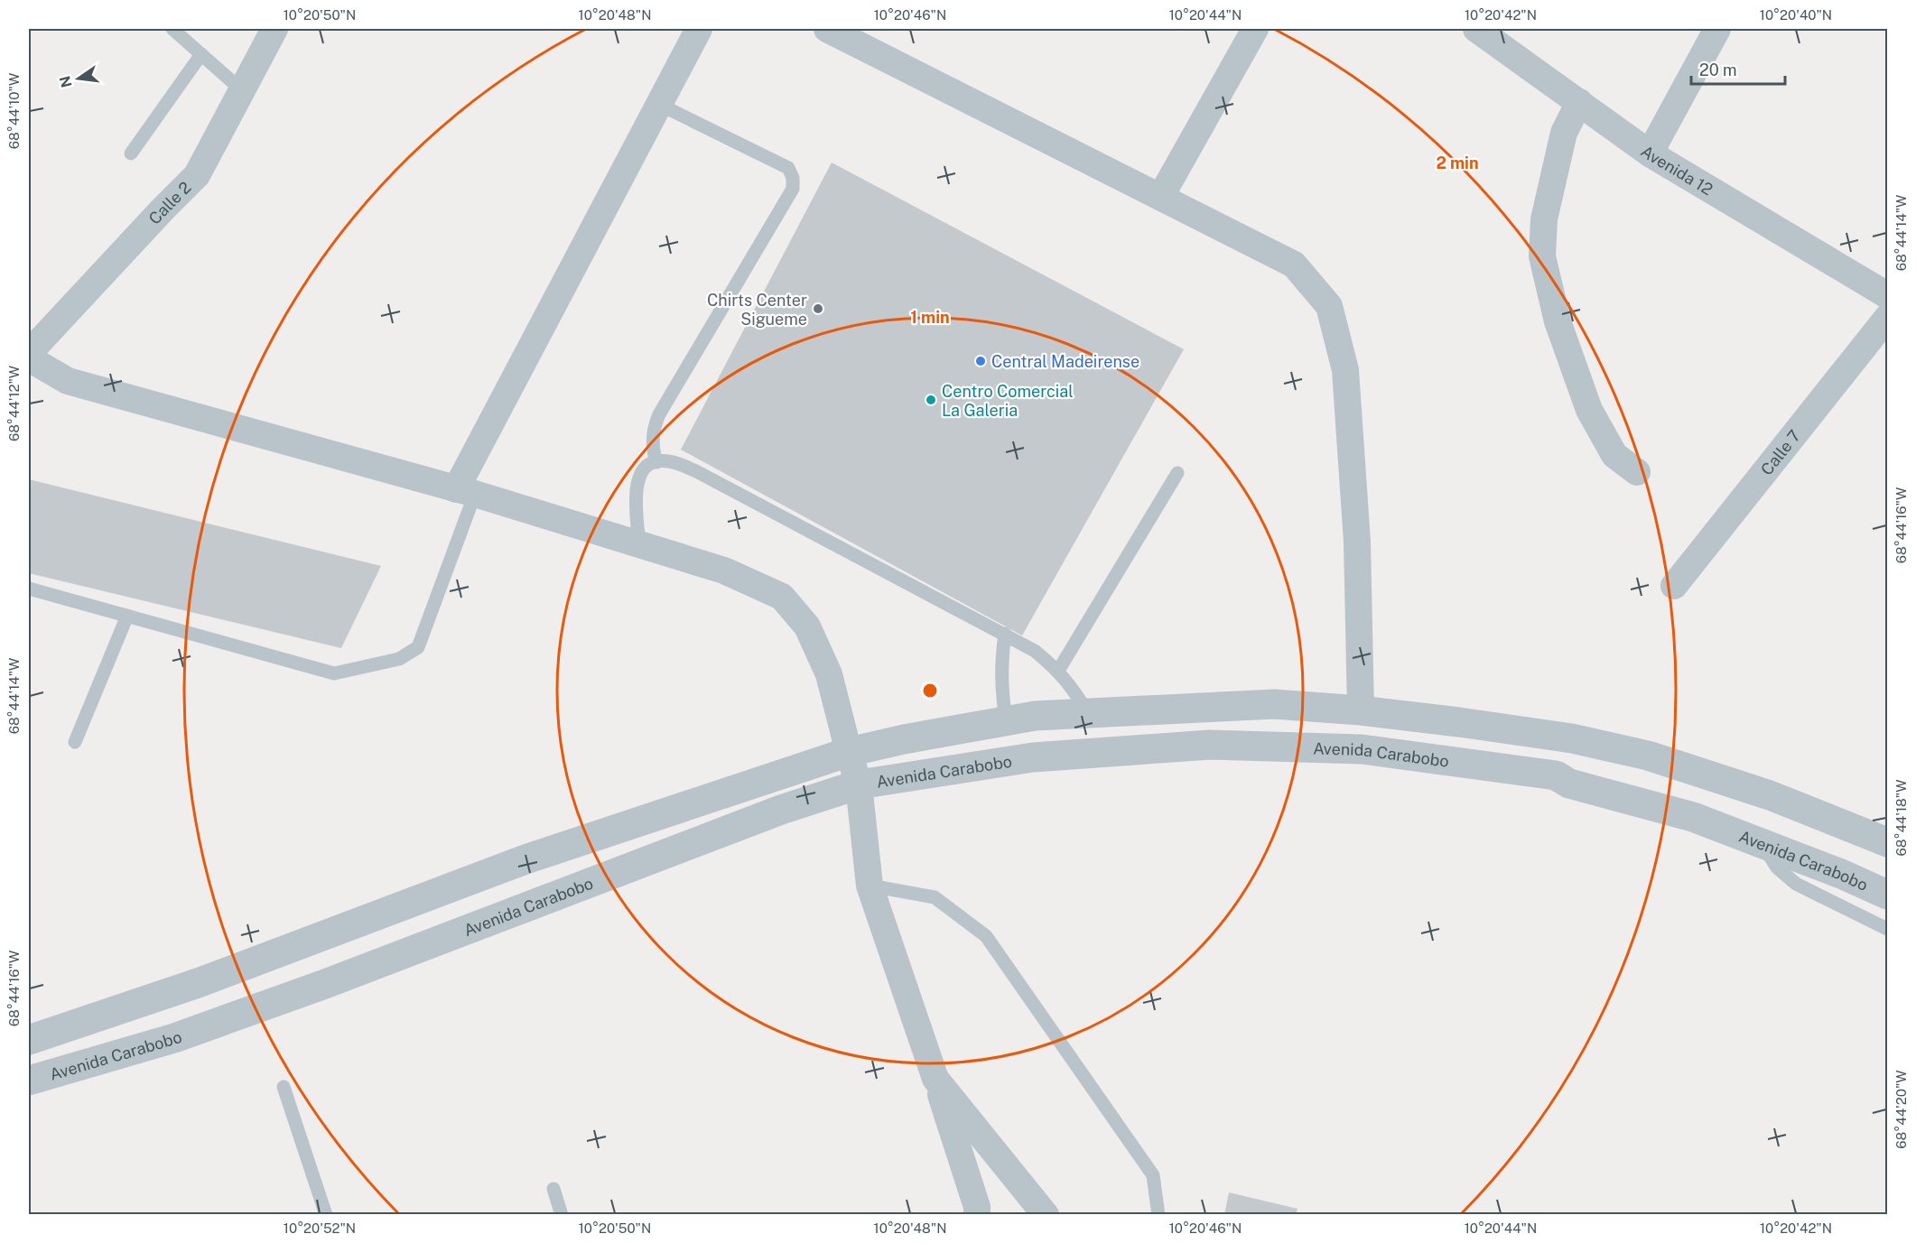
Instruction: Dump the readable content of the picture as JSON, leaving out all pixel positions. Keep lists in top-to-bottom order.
{
  "streets": {
    "street": [
      "Avenida 12",
      "Calle 2",
      "Calle 7",
      "Avenida Carabobo"
    ]
  },
  "places": ["Chirts Center Sigueme", "Central Madeirense", "Centro Comercial La Galeria"],
  "scale_bar": "20 m",
  "north": "left",
  "coordinates": [
    "10°20'50\"N",
    "10°20'48\"N",
    "10°20'46\"N",
    "10°20'44\"N",
    "10°20'42\"N",
    "10°20'40\"N",
    "68°44'10\"W",
    "68°44'14\"W",
    "68°44'12\"W",
    "68°44'16\"W",
    "68°44'18\"W",
    "68°44'20\"W",
    "10°20'52\"N"
  ],
  "rings": ["2 min", "1 min"]
}
